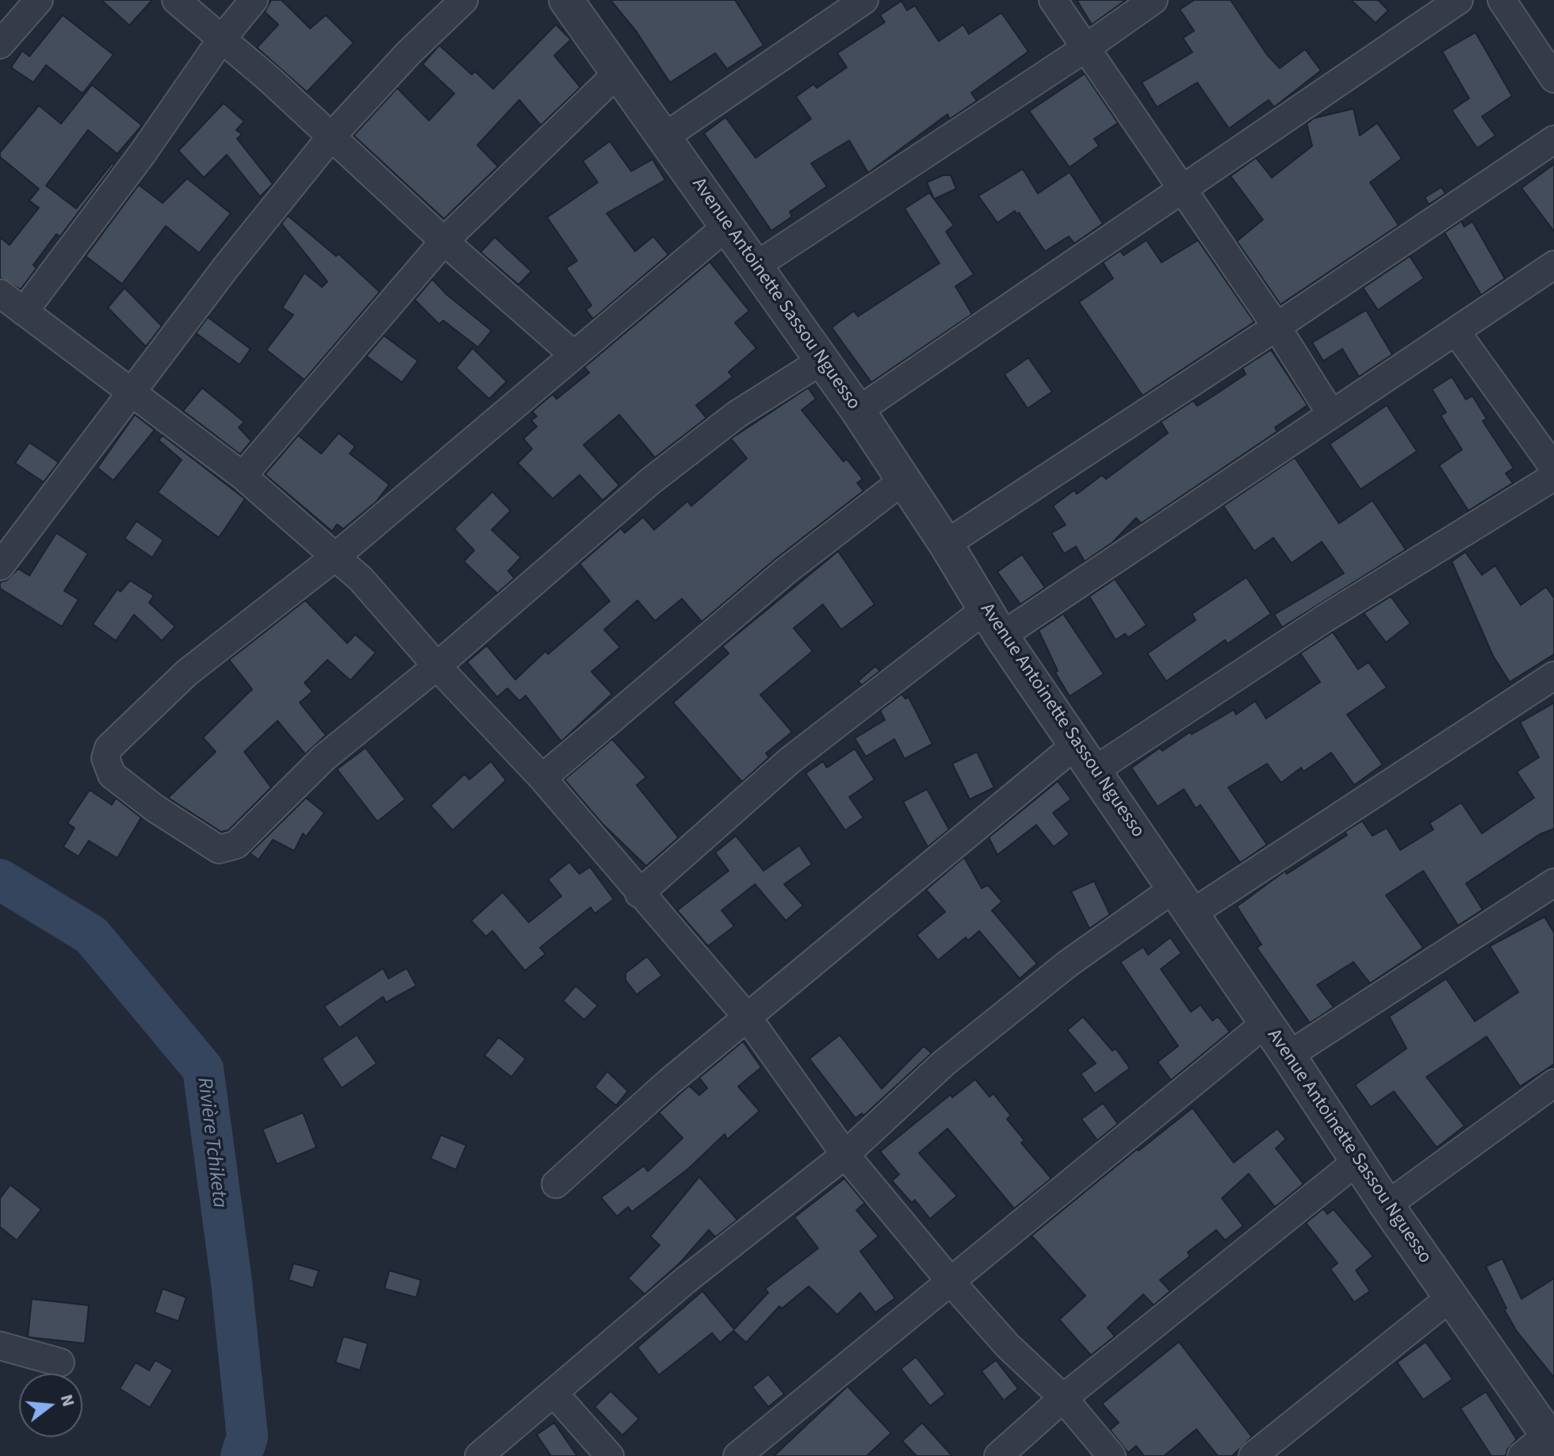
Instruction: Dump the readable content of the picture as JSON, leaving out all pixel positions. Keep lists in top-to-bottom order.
{
  "streets": {
    "street": ["Avenue Antoinette Sassou Nguesso"]
  },
  "water": ["Rivière Tchiketa"],
  "north": "right"
}
